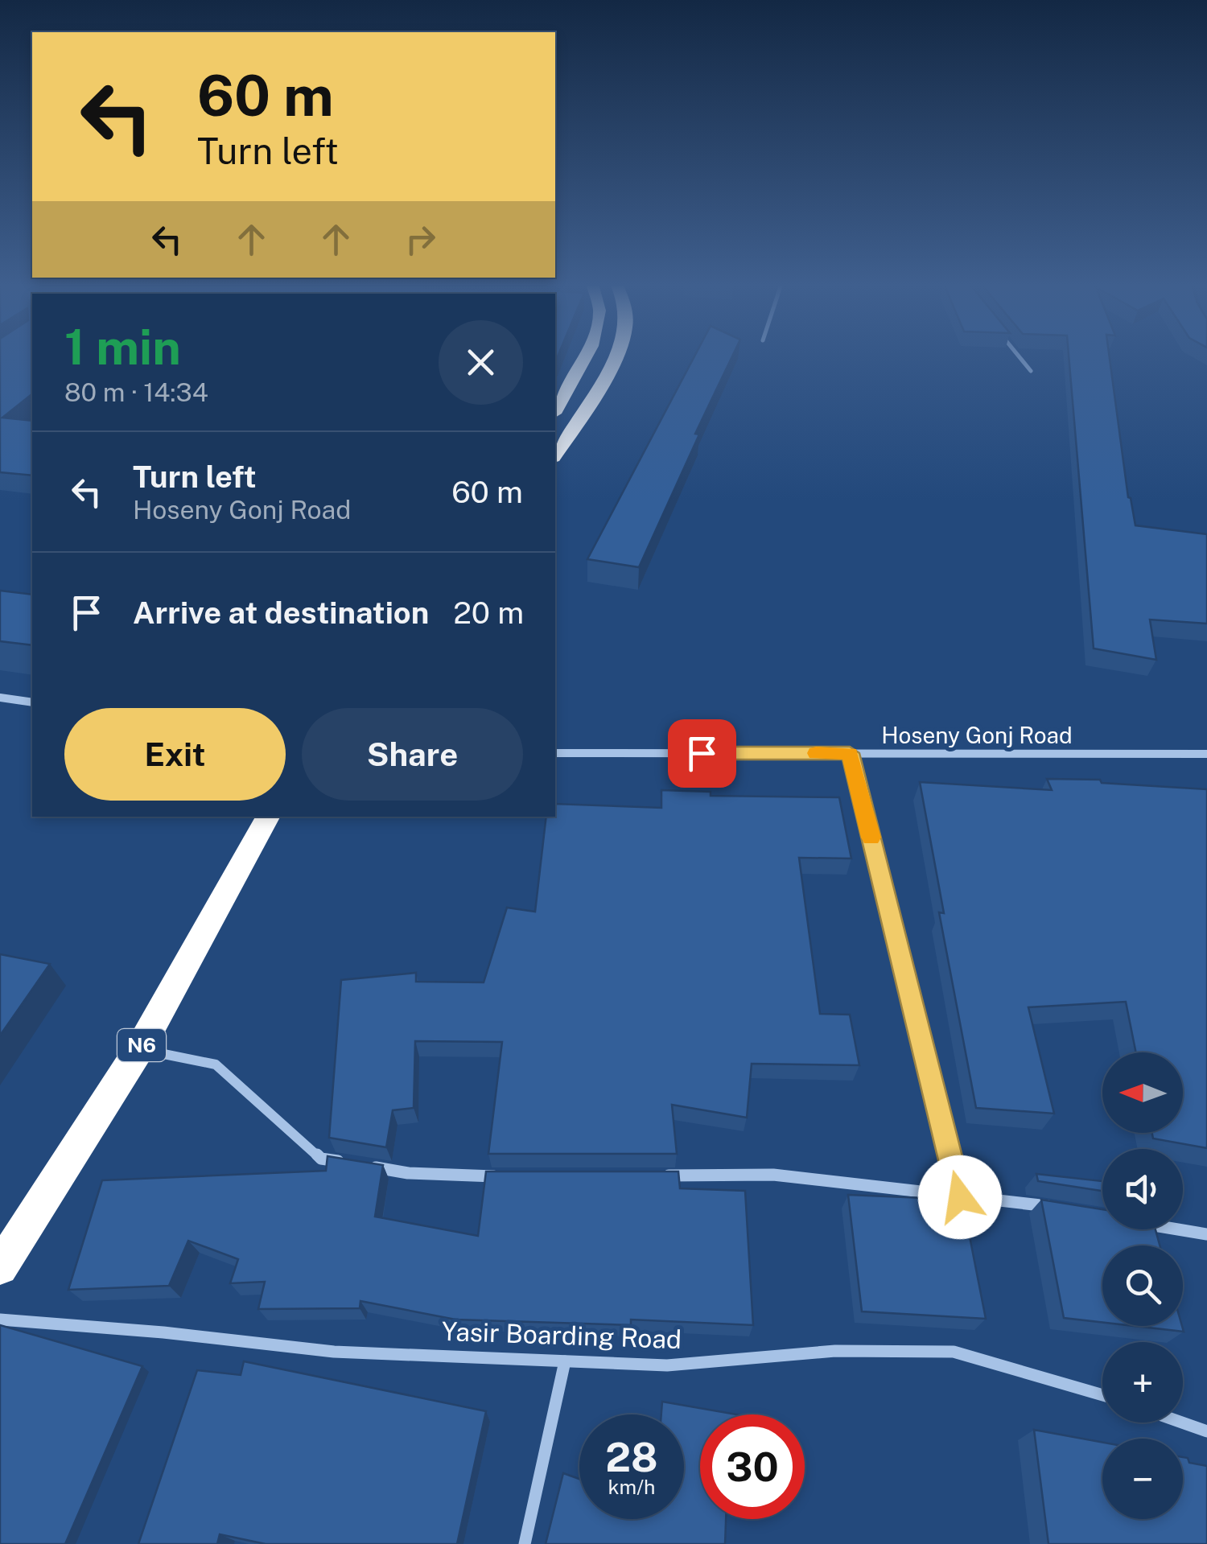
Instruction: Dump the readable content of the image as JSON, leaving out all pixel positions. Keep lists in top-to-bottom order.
{
  "streets": {
    "highway": ["N6"],
    "street": ["Hoseny Gonj Road", "Yasir Boarding Road"]
  },
  "north": "left",
  "page": {
    "turn": ["60 m", "Turn left"],
    "heading": ["1 min", "80 m · 14:34"],
    "list": [
      {
        "name": "Turn left",
        "note": "Hoseny Gonj Road",
        "value": "60 m"
      },
      {
        "name": "Arrive at destination",
        "value": "20 m"
      }
    ],
    "buttons": ["Exit", "Share"],
    "map_buttons": ["+", "−"],
    "speed": "28 km/h",
    "limit": "30"
  }
}
